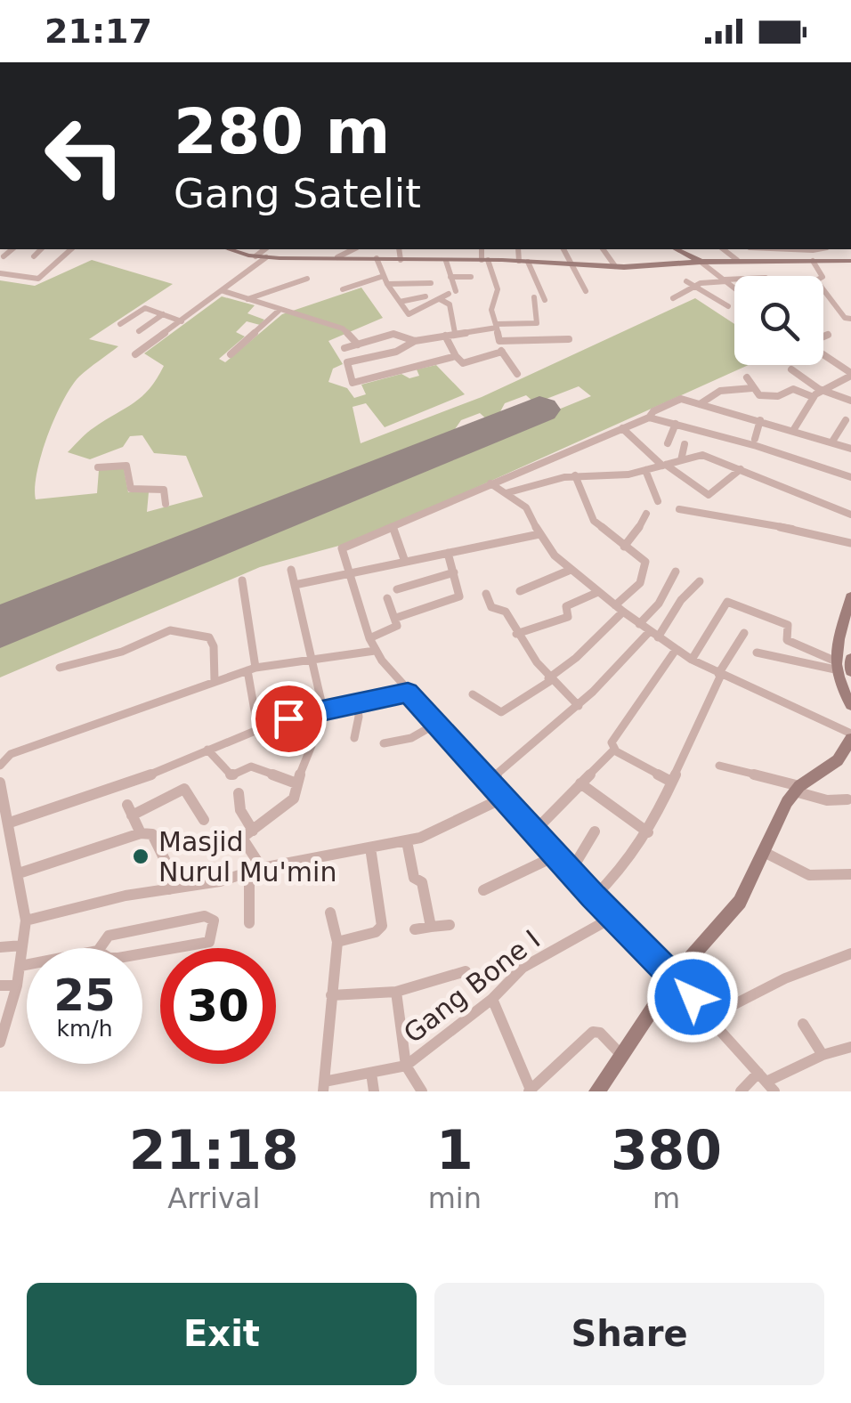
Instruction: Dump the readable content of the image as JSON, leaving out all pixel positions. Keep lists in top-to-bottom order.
{
  "streets": {
    "street": ["Gang Bone I"]
  },
  "places": ["Masjid Nurul Mu'min"],
  "page": {
    "status": "21:17",
    "turn": ["280 m", "Gang Satelit"],
    "speed": "25 km/h",
    "limit": "30",
    "eta": [
      "21:18",
      "Arrival",
      "1",
      "min",
      "380",
      "m"
    ],
    "buttons": ["Exit", "Share"]
  }
}
